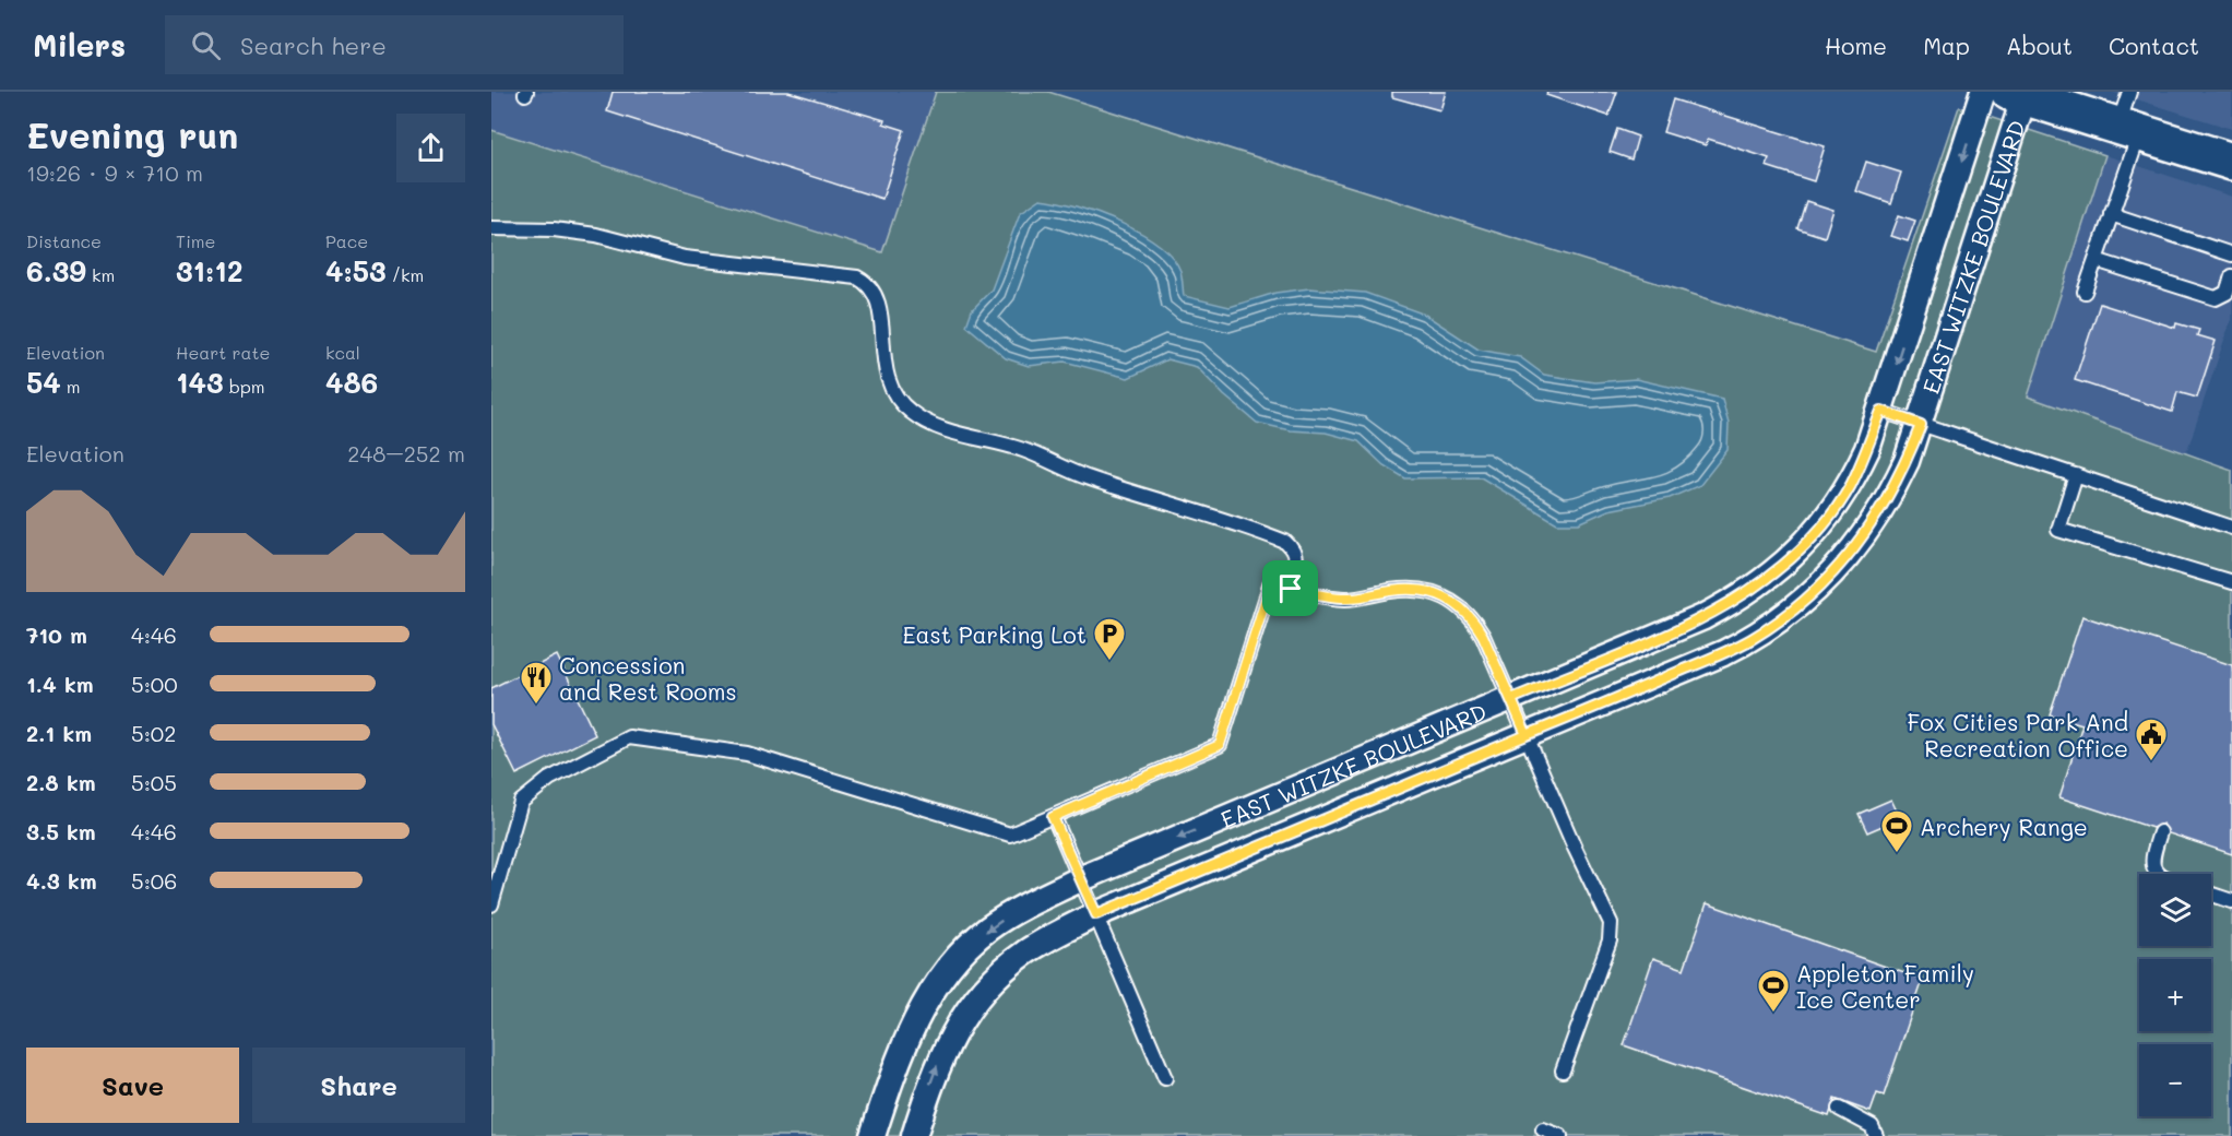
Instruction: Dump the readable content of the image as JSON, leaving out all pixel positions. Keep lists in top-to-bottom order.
{
  "streets": {
    "street": ["EAST WITZKE BOULEVARD"]
  },
  "places": {
    "parking": ["East Parking Lot"],
    "restaurant": ["Concession and Rest Rooms"],
    "public building": ["Fox Cities Park And Recreation Office"],
    "sports": ["Archery Range", "Appleton Family Ice Center"]
  },
  "page": {
    "header": "Milers",
    "search": "Search here",
    "nav": [
      "Home",
      "Map",
      "About",
      "Contact"
    ],
    "heading": ["Evening run", "19:26 · 9 × 710 m"],
    "stats": [
      ["Distance", "6.39 km"],
      ["Time", "31:12"],
      ["Pace", "4:53 /km"],
      ["Elevation", "54 m"],
      ["Heart rate", "143 bpm"],
      ["kcal", "486"]
    ],
    "chart": ["Elevation", "248–252 m"],
    "list": [
      {
        "name": "710 m",
        "note": "4:46"
      },
      {
        "name": "1.4 km",
        "note": "5:00"
      },
      {
        "name": "2.1 km",
        "note": "5:02"
      },
      {
        "name": "2.8 km",
        "note": "5:05"
      },
      {
        "name": "3.5 km",
        "note": "4:46"
      },
      {
        "name": "4.3 km",
        "note": "5:06"
      }
    ],
    "map_buttons": ["+", "−"],
    "buttons": ["Save", "Share"]
  }
}
